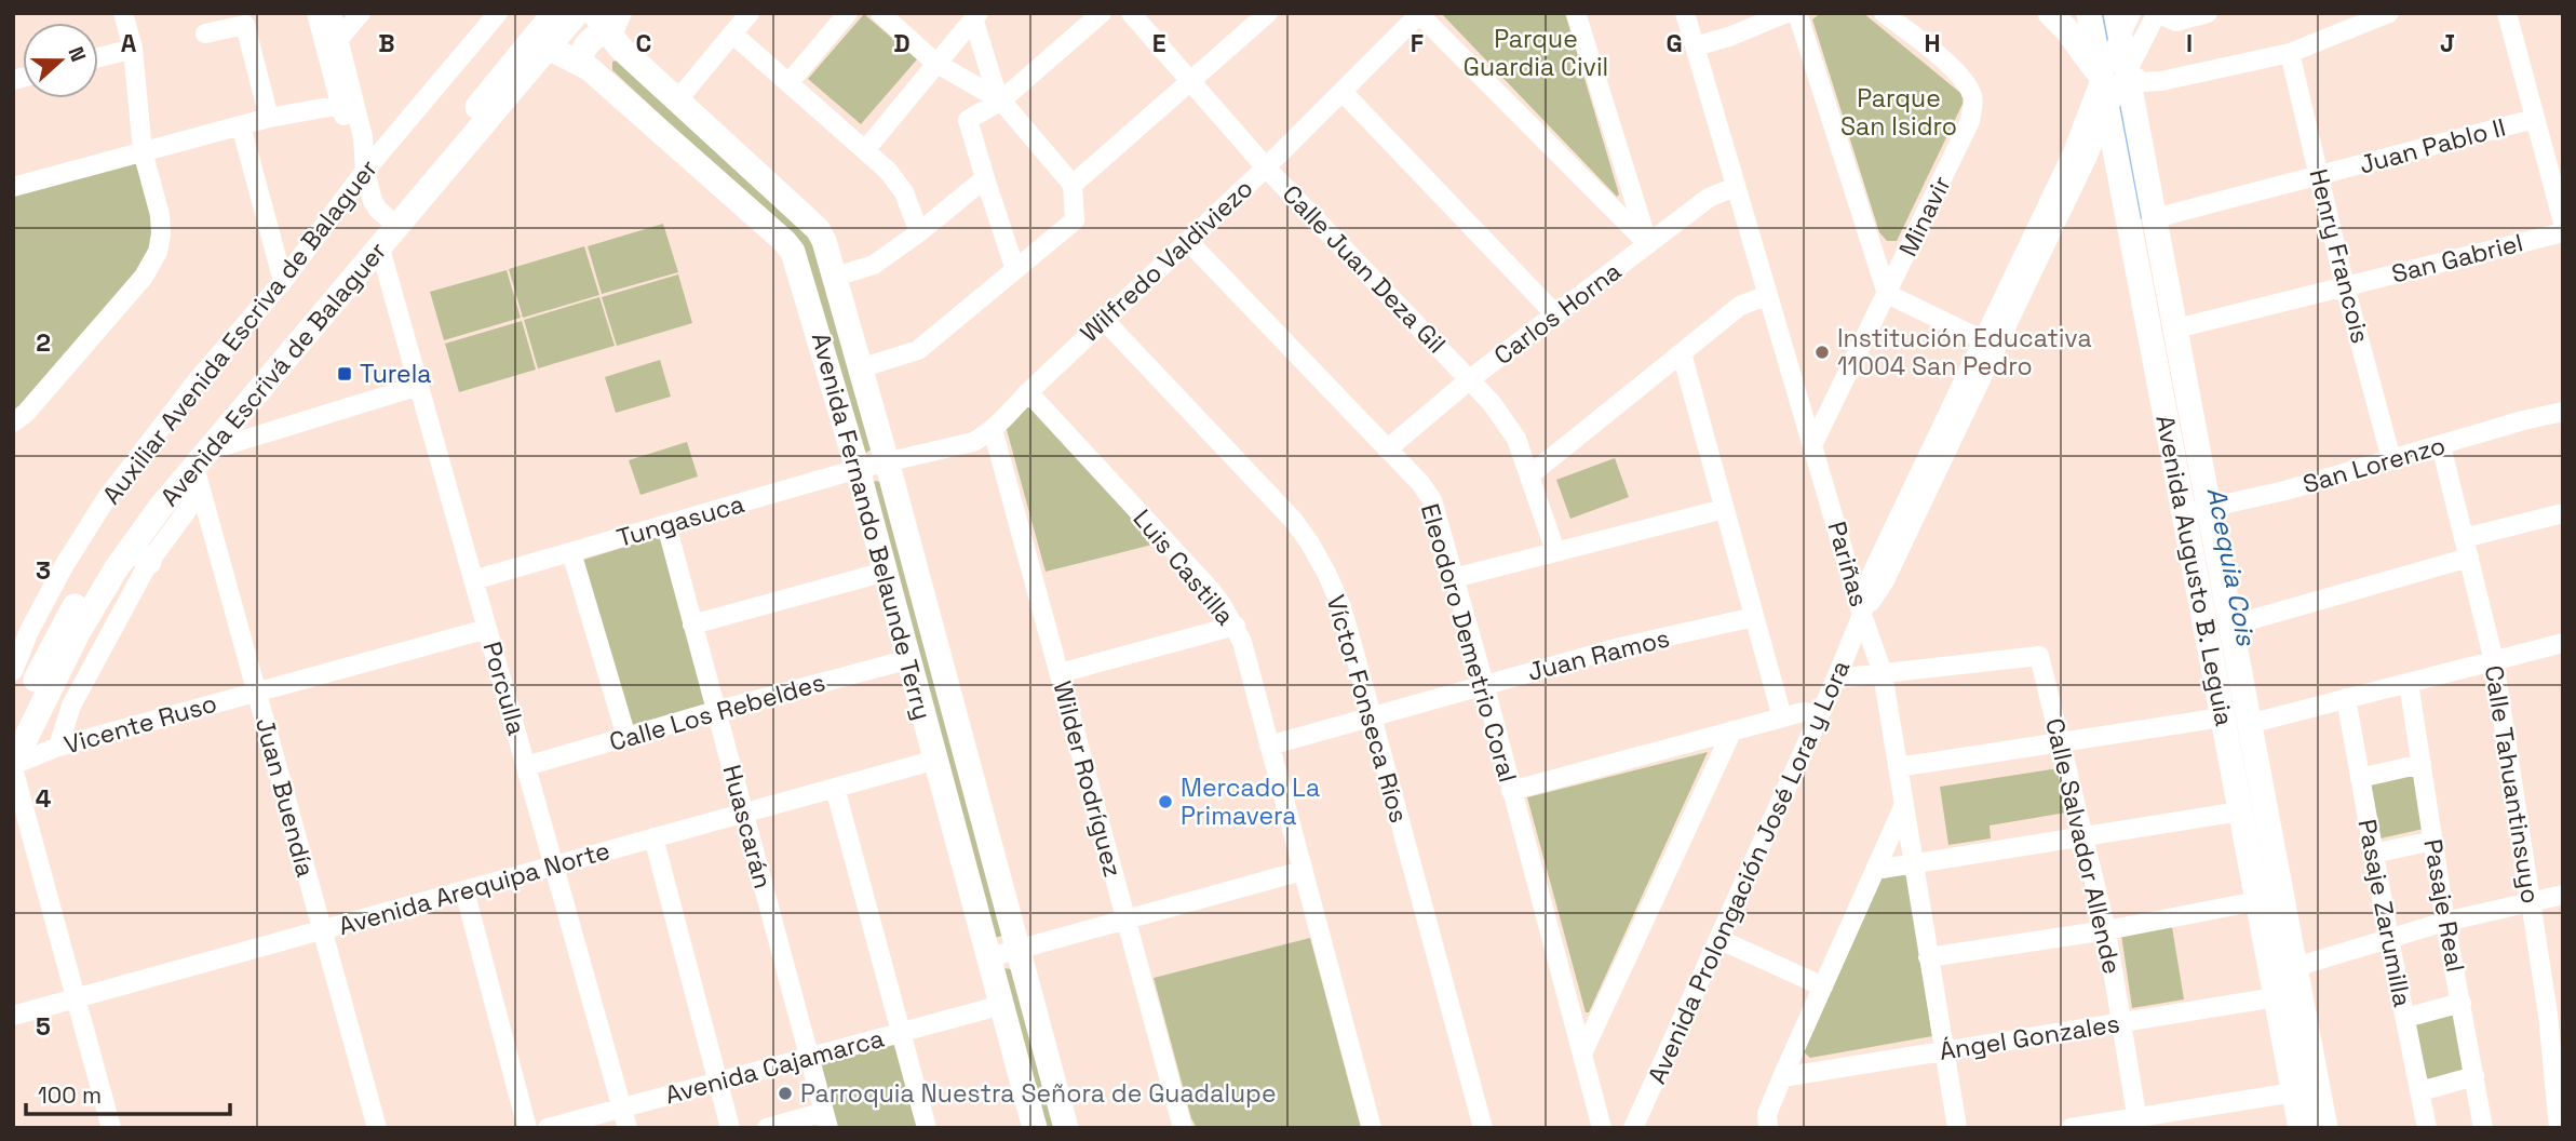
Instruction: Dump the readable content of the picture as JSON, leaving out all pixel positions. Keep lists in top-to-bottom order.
{
  "streets": {
    "main road": ["Avenida Escrivá de Balaguer", "Avenida Fernando Belaunde Terry", "Avenida Augusto B. Leguia"],
    "street": [
      "Juan Pablo II",
      "Minavir",
      "Henry Francois",
      "San Gabriel",
      "Wilfredo Valdiviezo",
      "Calle Juan Deza Gil",
      "Carlos Horna",
      "Auxiliar Avenida Escriva de Balaguer",
      "San Lorenzo",
      "Tungasuca",
      "Pariñas",
      "Luis Castilla",
      "Eleodoro Demetrio Coral",
      "Juan Ramos",
      "Porculla",
      "Víctor Fonseca Ríos",
      "Calle Los Rebeldes",
      "Vicente Ruso",
      "Wilder Rodríguez",
      "Calle Tahuantinsuyo",
      "Juan Buendía",
      "Huascarán",
      "Calle Salvador Allende",
      "Avenida Prolongación José Lora y Lora",
      "Avenida Arequipa Norte",
      "Pasaje Real",
      "Pasaje Zarumilla",
      "Ángel Gonzales",
      "Avenida Cajamarca"
    ]
  },
  "crossings": [
    ["Juan Pablo II", "Henry Francois"],
    ["Juan Pablo II", "Avenida Augusto B. Leguia"],
    ["Minavir", "Pariñas"],
    ["Henry Francois", "San Gabriel"],
    ["Henry Francois", "San Lorenzo"],
    ["San Gabriel", "Avenida Augusto B. Leguia"],
    ["Wilfredo Valdiviezo", "Calle Juan Deza Gil"],
    ["Wilfredo Valdiviezo", "Tungasuca"],
    ["Wilfredo Valdiviezo", "Avenida Fernando Belaunde Terry"],
    ["Wilfredo Valdiviezo", "Luis Castilla"],
    ["Wilfredo Valdiviezo", "Eleodoro Demetrio Coral"],
    ["Wilfredo Valdiviezo", "Víctor Fonseca Ríos"],
    ["Wilfredo Valdiviezo", "Wilder Rodríguez"],
    ["Calle Juan Deza Gil", "Carlos Horna"],
    ["Carlos Horna", "Pariñas"],
    ["Carlos Horna", "Eleodoro Demetrio Coral"],
    ["Avenida Escrivá de Balaguer", "Avenida Fernando Belaunde Terry"],
    ["Avenida Escrivá de Balaguer", "Porculla"],
    ["Avenida Escrivá de Balaguer", "Vicente Ruso"],
    ["Avenida Escrivá de Balaguer", "Juan Buendía"],
    ["San Lorenzo", "Avenida Augusto B. Leguia"],
    ["San Lorenzo", "Calle Tahuantinsuyo"],
    ["Tungasuca", "Avenida Fernando Belaunde Terry"],
    ["Tungasuca", "Porculla"],
    ["Tungasuca", "Huascarán"],
    ["Avenida Fernando Belaunde Terry", "Calle Los Rebeldes"],
    ["Avenida Fernando Belaunde Terry", "Avenida Arequipa Norte"],
    ["Avenida Fernando Belaunde Terry", "Avenida Cajamarca"],
    ["Pariñas", "Calle Salvador Allende"],
    ["Pariñas", "Avenida Prolongación José Lora y Lora"],
    ["Pariñas", "Ángel Gonzales"],
    ["Luis Castilla", "Juan Ramos"],
    ["Avenida Augusto B. Leguia", "Avenida Prolongación José Lora y Lora"],
    ["Avenida Augusto B. Leguia", "Ángel Gonzales"],
    ["Eleodoro Demetrio Coral", "Juan Ramos"],
    ["Juan Ramos", "Víctor Fonseca Ríos"],
    ["Porculla", "Calle Los Rebeldes"],
    ["Porculla", "Vicente Ruso"],
    ["Porculla", "Avenida Arequipa Norte"],
    ["Porculla", "Avenida Cajamarca"],
    ["Calle Los Rebeldes", "Huascarán"],
    ["Vicente Ruso", "Juan Buendía"],
    ["Juan Buendía", "Avenida Arequipa Norte"],
    ["Huascarán", "Avenida Arequipa Norte"],
    ["Huascarán", "Avenida Cajamarca"],
    ["Calle Salvador Allende", "Ángel Gonzales"]
  ],
  "water": ["Acequia Cois"],
  "parks": ["Parque Guardia Civil", "Parque San Isidro"],
  "places": {
    "other": ["Institución Educativa 11004 San Pedro", "Mercado La Primavera", "Parroquia Nuestra Señora de Guadalupe"],
    "transit": ["Turela"]
  },
  "scale_bar": "100 m",
  "north": "right",
  "grid": {
    "columns": [
      "A",
      "B",
      "C",
      "D",
      "E",
      "F",
      "G",
      "H",
      "I",
      "J"
    ],
    "rows": [
      "2",
      "3",
      "4",
      "5"
    ]
  }
}
